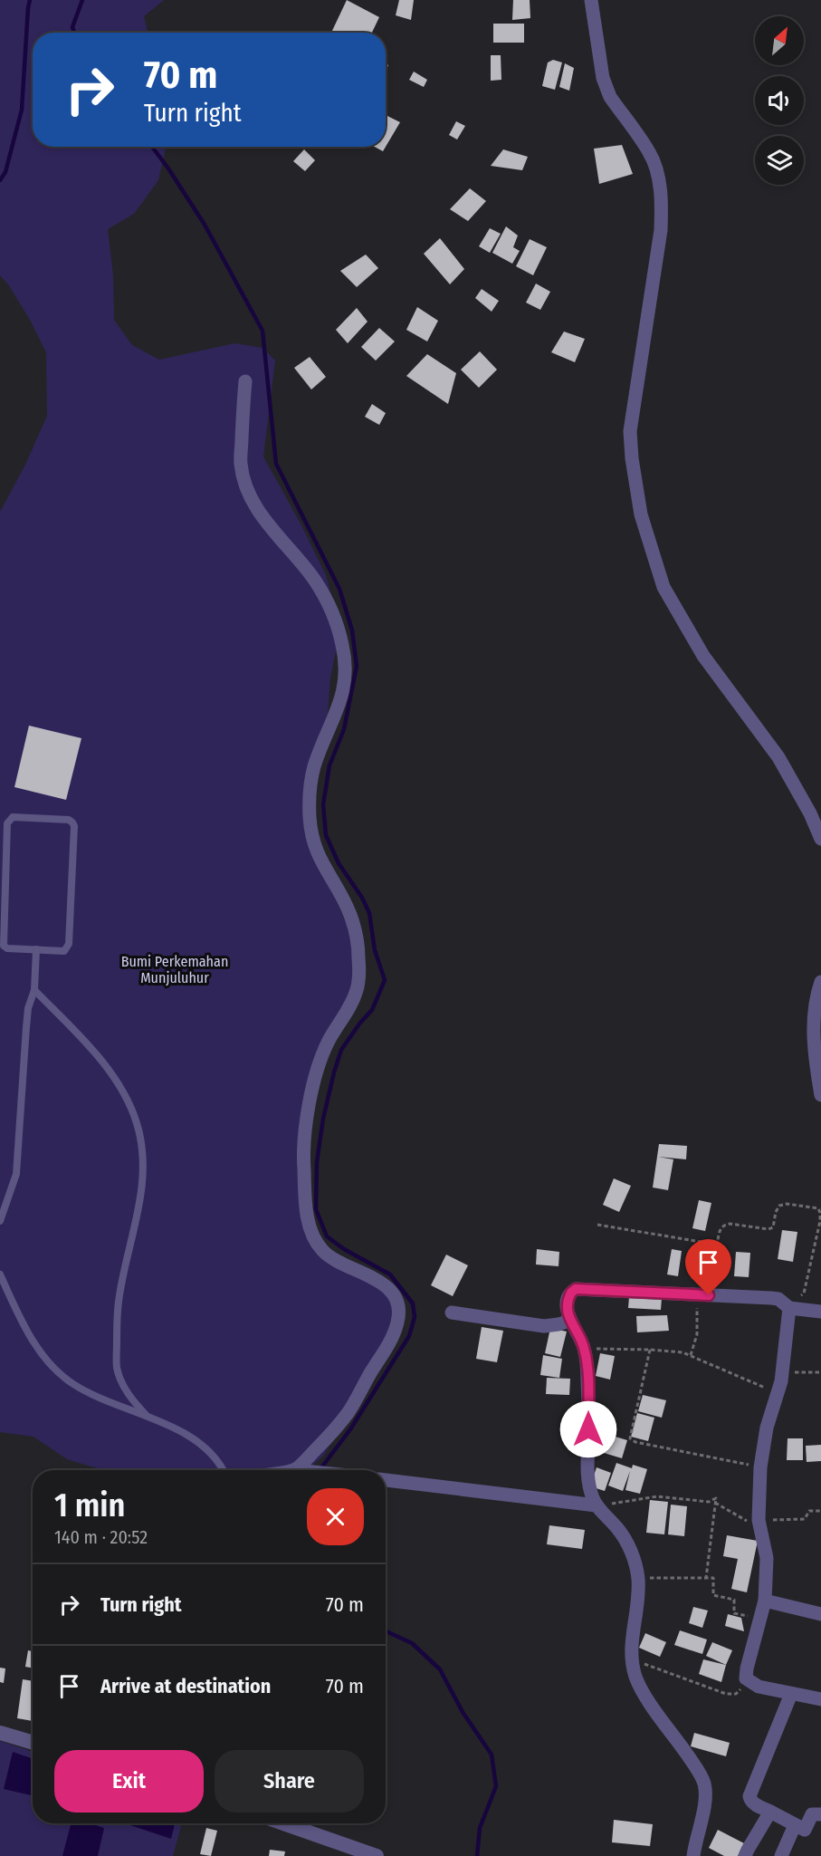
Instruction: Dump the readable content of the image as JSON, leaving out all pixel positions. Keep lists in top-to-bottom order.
{
  "parks": ["Bumi Perkemahan Munjuluhur"],
  "north": "top right",
  "page": {
    "turn": ["70 m", "Turn right"],
    "heading": ["1 min", "140 m · 20:52"],
    "list": [
      {
        "name": "Turn right",
        "value": "70 m"
      },
      {
        "name": "Arrive at destination",
        "value": "70 m"
      }
    ],
    "buttons": ["Exit", "Share"]
  }
}
